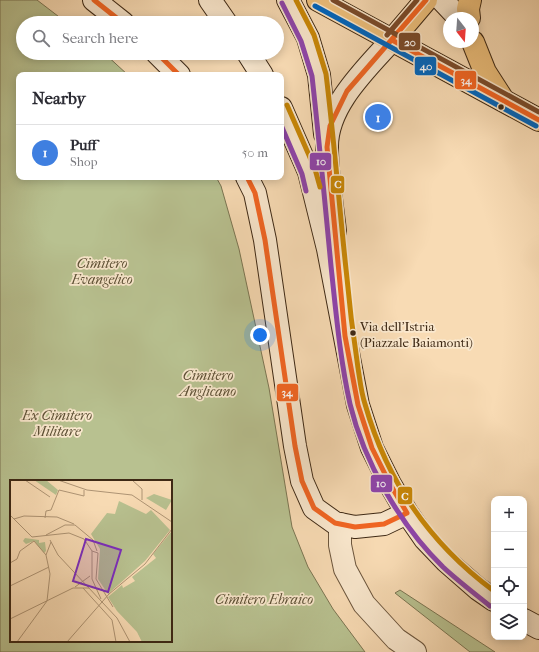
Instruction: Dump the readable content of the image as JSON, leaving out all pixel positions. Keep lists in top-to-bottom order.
{
  "parks": [
    "Cimitero Evangelico",
    "Cimitero Anglicano",
    "Ex Cimitero Militare",
    "Cimitero Ebraico"
  ],
  "places": ["Via dell'Istria (Piazzale Baiamonti)"],
  "lines": [
    "transit line 34",
    "transit line 20",
    "transit line C",
    "transit line 10",
    "transit line 40"
  ],
  "north": "bottom",
  "page": {
    "search": "Search here",
    "heading": "Nearby",
    "pins": "1",
    "list": [
      {
        "mark": "1",
        "name": "Puff",
        "note": "Shop",
        "value": "50 m"
      }
    ],
    "map_buttons": ["+", "−"]
  }
}
